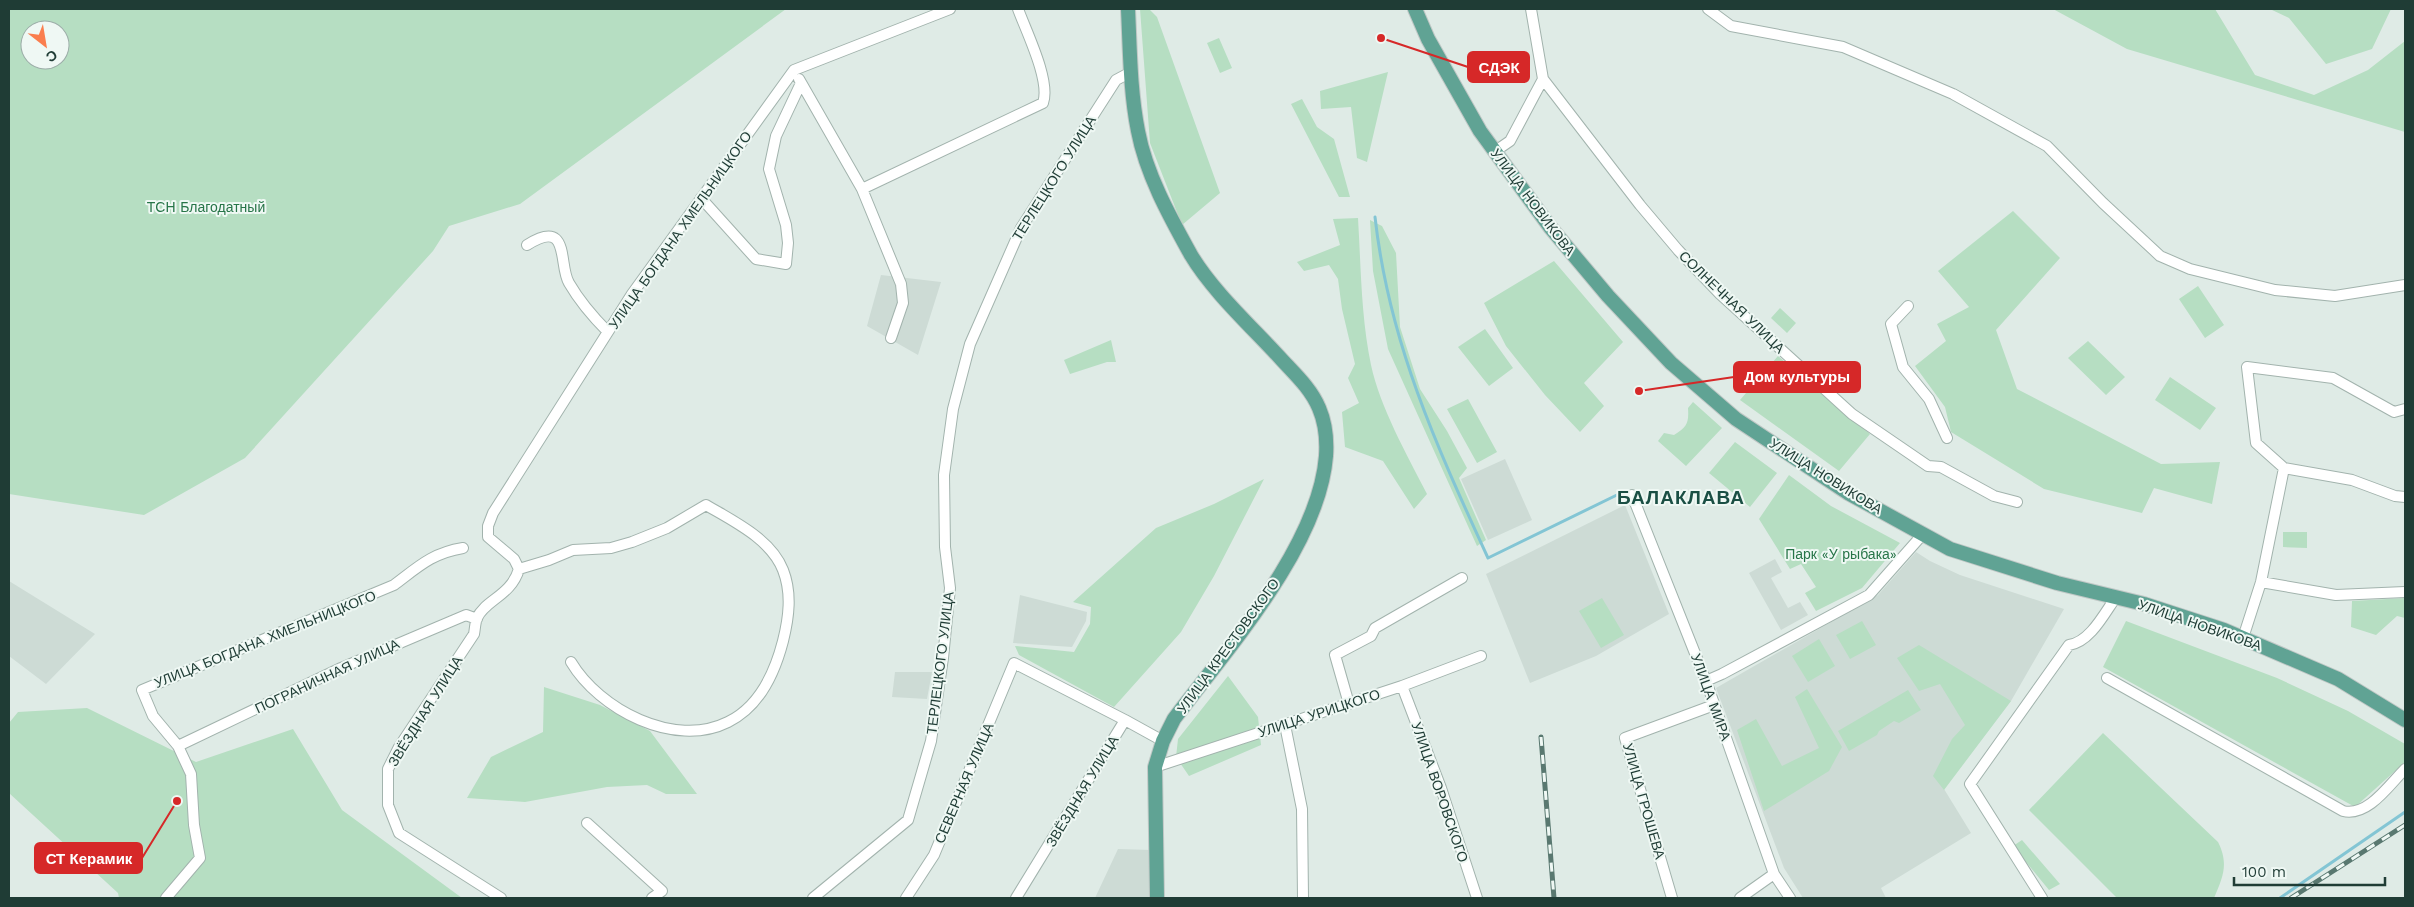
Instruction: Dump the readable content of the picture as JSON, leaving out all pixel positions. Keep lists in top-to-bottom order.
{
  "streets": {
    "main road": ["УЛИЦА НОВИКОВА", "УЛИЦА КРЕСТОВСКОГО"],
    "street": [
      "ТЕРЛЕЦКОГО УЛИЦА",
      "УЛИЦА БОГДАНА ХМЕЛЬНИЦКОГО",
      "СОЛНЕЧНАЯ УЛИЦА",
      "ПОГРАНИЧНАЯ УЛИЦА",
      "УЛИЦА МИРА",
      "ЗВЁЗДНАЯ УЛИЦА",
      "УЛИЦА УРИЦКОГО",
      "СЕВЕРНАЯ УЛИЦА",
      "УЛИЦА ВОРОВСКОГО",
      "УЛИЦА ГРОШЕВА"
    ]
  },
  "crossings": [
    ["ТЕРЛЕЦКОГО УЛИЦА", "УЛИЦА КРЕСТОВСКОГО"],
    ["УЛИЦА БОГДАНА ХМЕЛЬНИЦКОГО", "ПОГРАНИЧНАЯ УЛИЦА"],
    ["УЛИЦА КРЕСТОВСКОГО", "ЗВЁЗДНАЯ УЛИЦА"],
    ["УЛИЦА КРЕСТОВСКОГО", "УЛИЦА УРИЦКОГО"],
    ["ПОГРАНИЧНАЯ УЛИЦА", "ЗВЁЗДНАЯ УЛИЦА"],
    ["УЛИЦА МИРА", "УЛИЦА ГРОШЕВА"],
    ["ЗВЁЗДНАЯ УЛИЦА", "СЕВЕРНАЯ УЛИЦА"],
    ["УЛИЦА УРИЦКОГО", "УЛИЦА ВОРОВСКОГО"]
  ],
  "districts": ["БАЛАКЛАВА"],
  "parks": ["ТСН Благодатный", "Парк «У рыбака»"],
  "places": ["СДЭК", "Дом культуры", "СТ Керамик"],
  "scale_bar": "100 m",
  "north": "bottom right"
}
